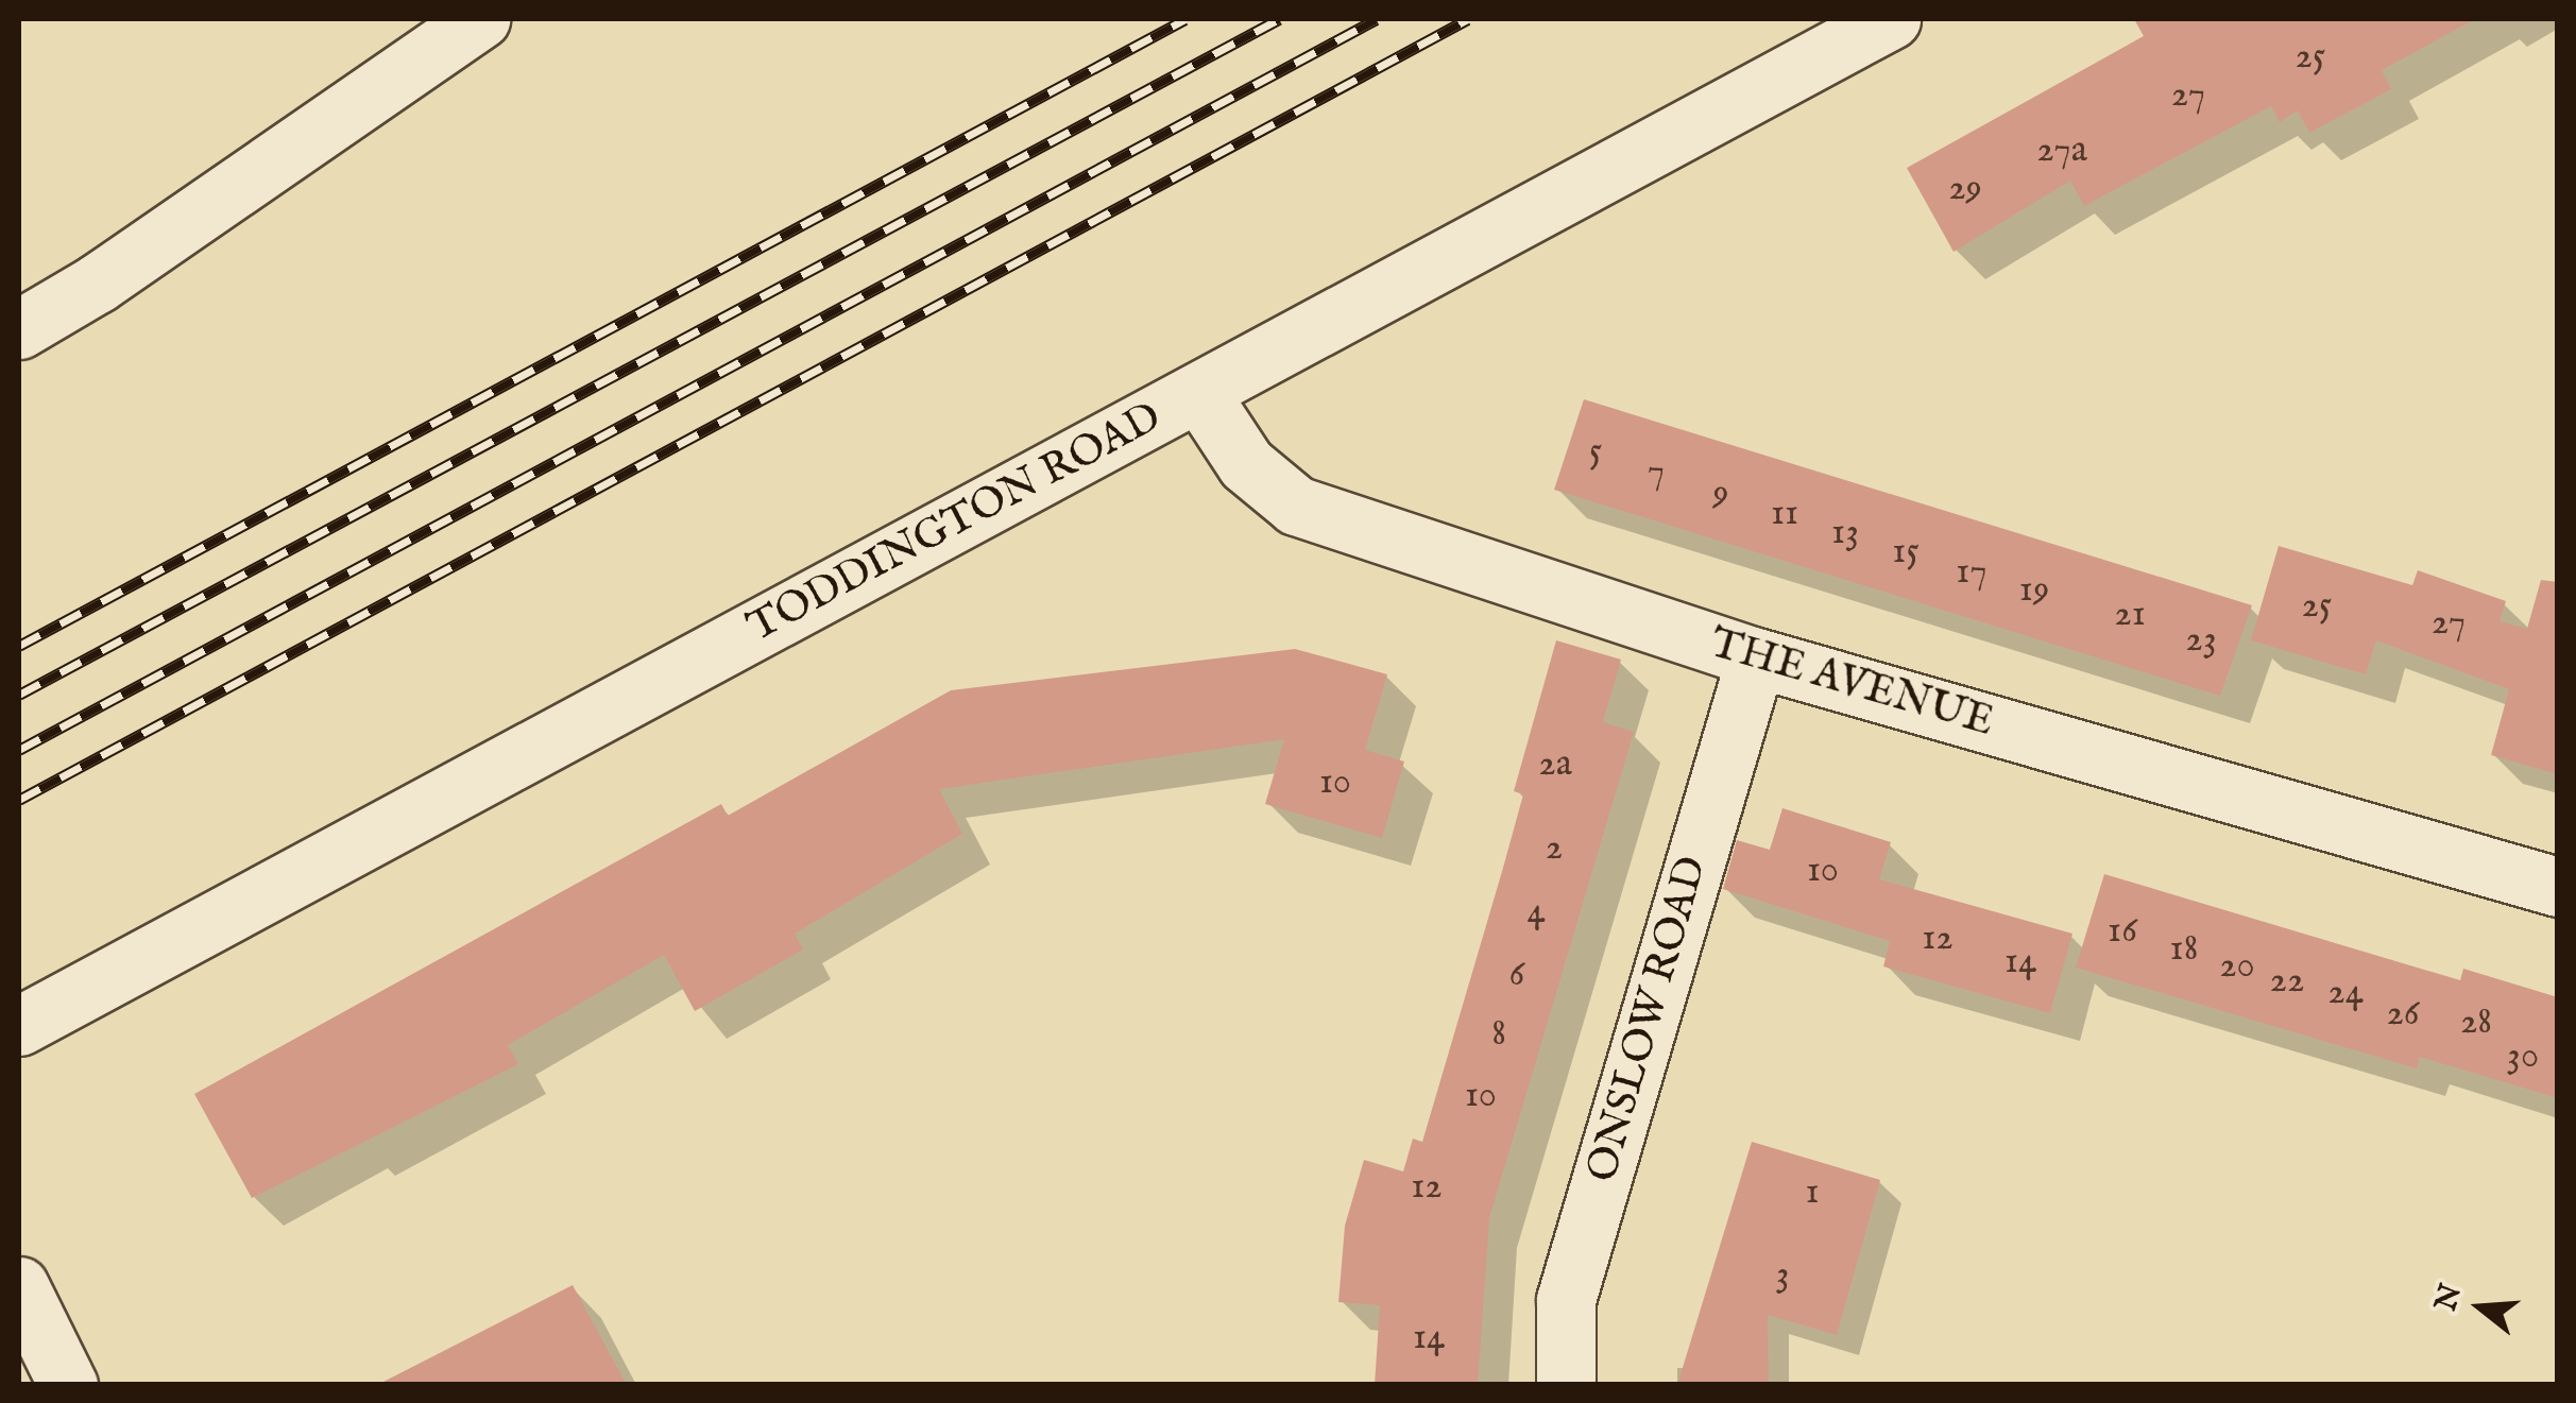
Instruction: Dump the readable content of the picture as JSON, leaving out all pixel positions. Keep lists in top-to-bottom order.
{
  "streets": {
    "street": ["TODDINGTON ROAD", "THE AVENUE", "ONSLOW ROAD"]
  },
  "crossings": [
    ["TODDINGTON ROAD", "THE AVENUE"],
    ["THE AVENUE", "ONSLOW ROAD"]
  ],
  "house_numbers": [
    "25",
    "27",
    "27a",
    "29",
    "5",
    "7",
    "9",
    "11",
    "13",
    "15",
    "17",
    "19",
    "25",
    "21",
    "27",
    "23",
    "2a",
    "10",
    "2",
    "10",
    "4",
    "16",
    "12",
    "18",
    "14",
    "20",
    "6",
    "22",
    "24",
    "26",
    "28",
    "8",
    "30",
    "10",
    "12",
    "1",
    "3",
    "14"
  ],
  "north": "left"
}
